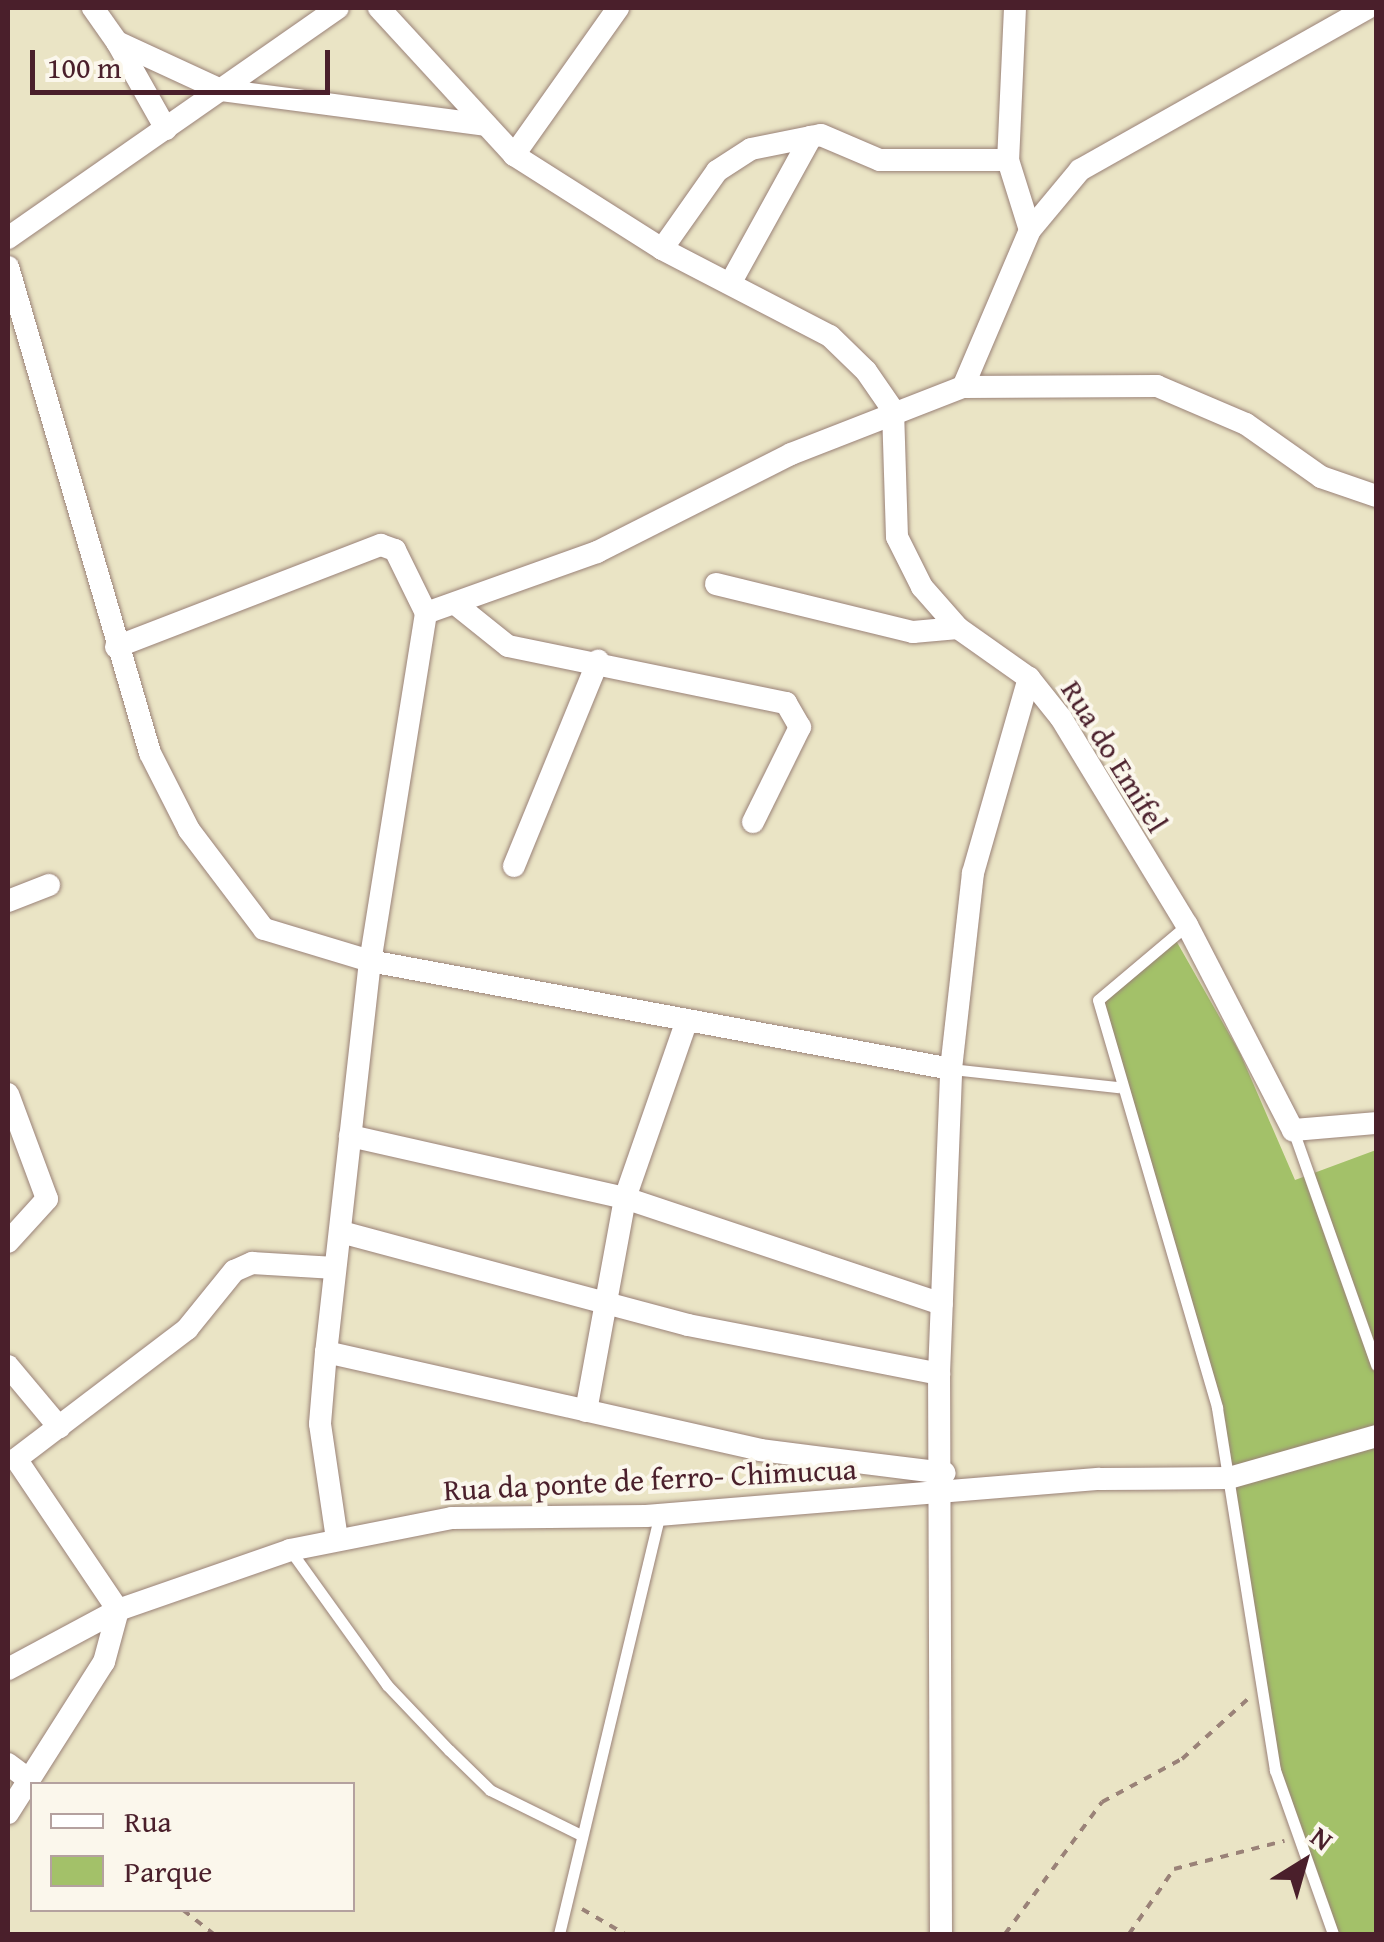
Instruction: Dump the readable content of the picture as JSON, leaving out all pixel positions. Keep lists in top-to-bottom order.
{
  "streets": {
    "street": ["Rua do Emifel", "Rua da ponte de ferro- Chimucua"]
  },
  "legend": ["Rua", "Parque"],
  "scale_bar": "100 m",
  "north": "top right"
}
